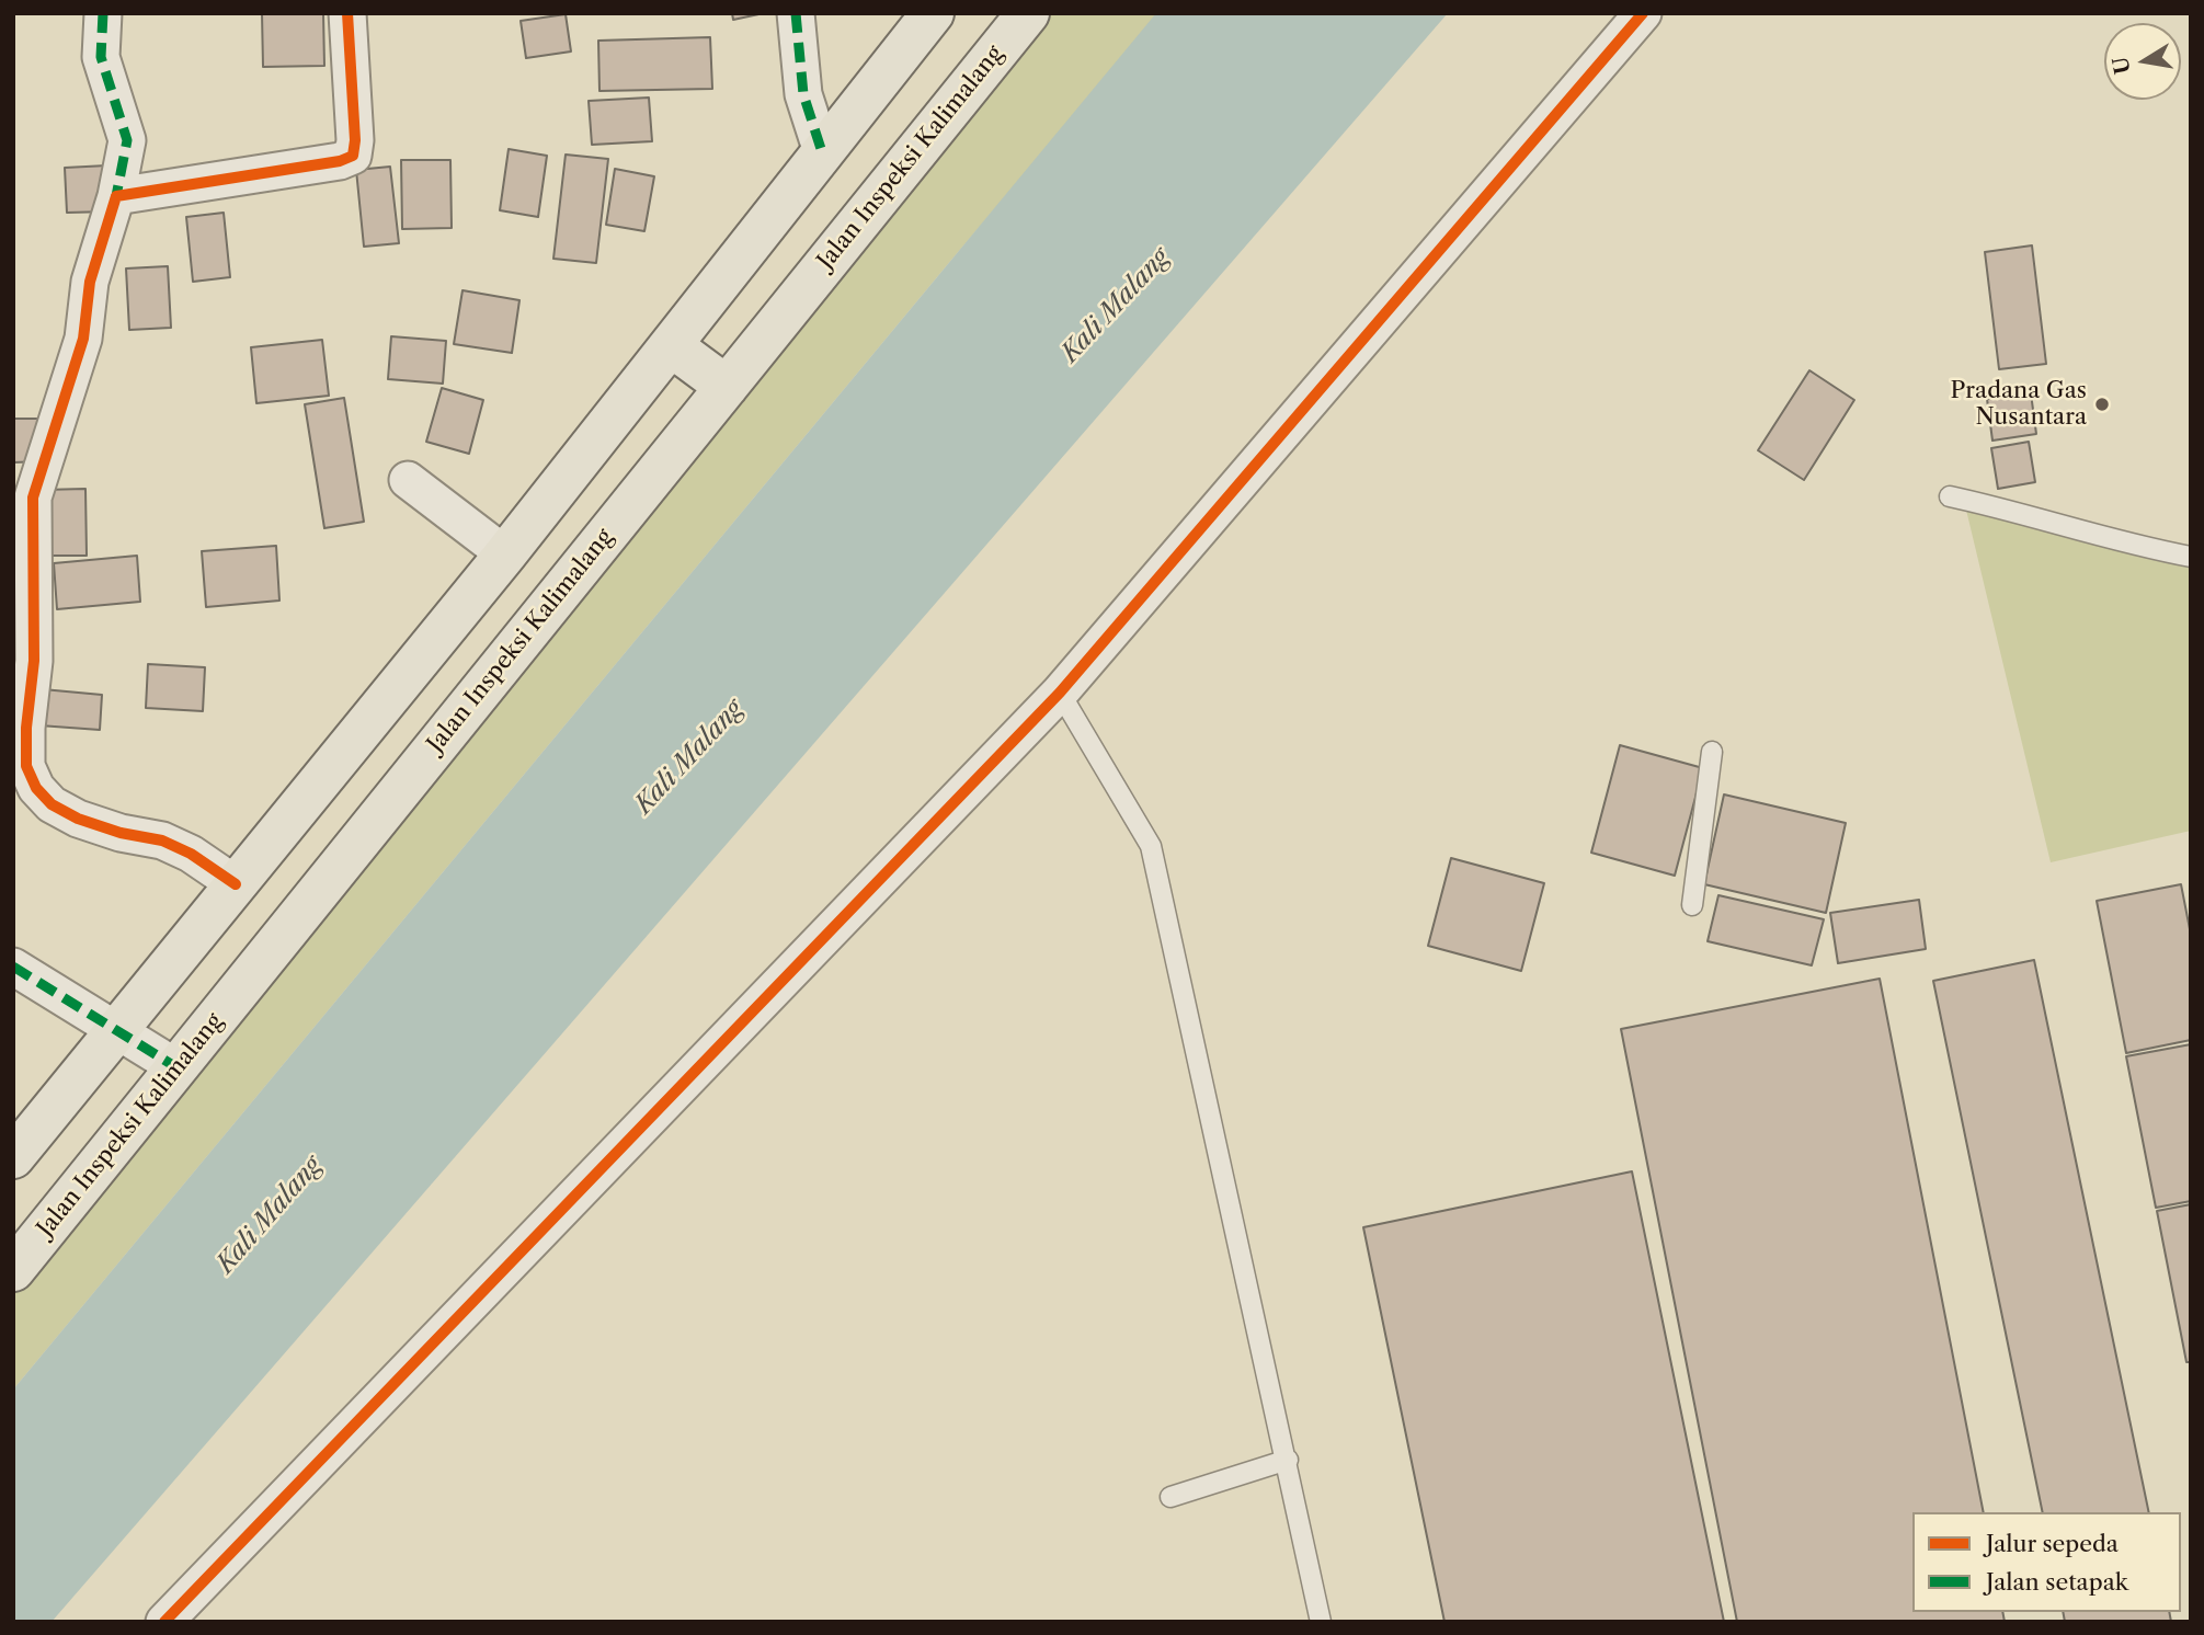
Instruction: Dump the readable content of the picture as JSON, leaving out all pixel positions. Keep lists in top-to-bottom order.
{
  "streets": {
    "main road": ["Jalan Inspeksi Kalimalang"]
  },
  "water": ["Kali Malang"],
  "places": ["Pradana Gas Nusantara"],
  "legend": ["Jalur sepeda", "Jalan setapak"],
  "north": "left"
}
